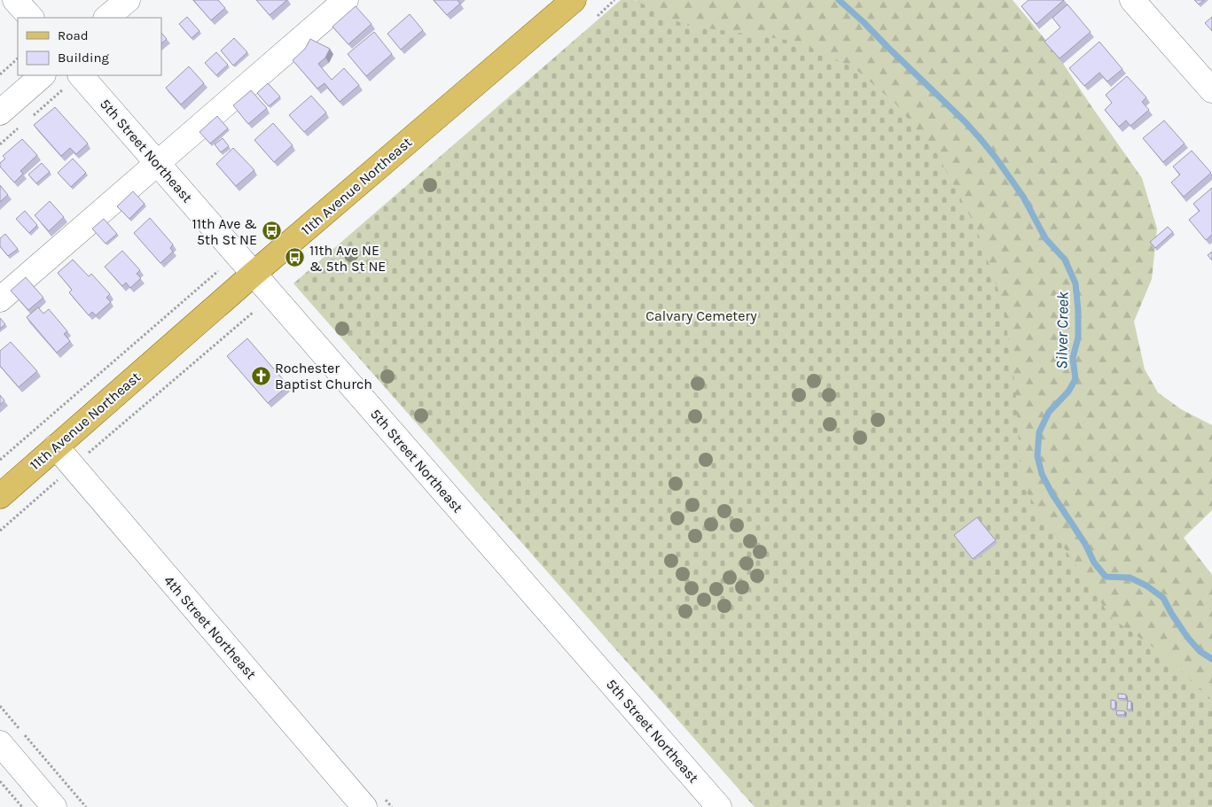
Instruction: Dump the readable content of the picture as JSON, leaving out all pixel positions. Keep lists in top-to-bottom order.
{
  "streets": {
    "main road": ["11th Avenue Northeast"],
    "street": ["5th Street Northeast", "4th Street Northeast"]
  },
  "crossings": [
    ["5th Street Northeast", "11th Avenue Northeast"],
    ["11th Avenue Northeast", "4th Street Northeast"]
  ],
  "water": ["Silver Creek"],
  "parks": ["Calvary Cemetery"],
  "places": {
    "bus stop": ["11th Ave & 5th St NE", "11th Ave NE & 5th St NE"],
    "church": ["Rochester Baptist Church"]
  },
  "legend": ["Road", "Building"]
}
